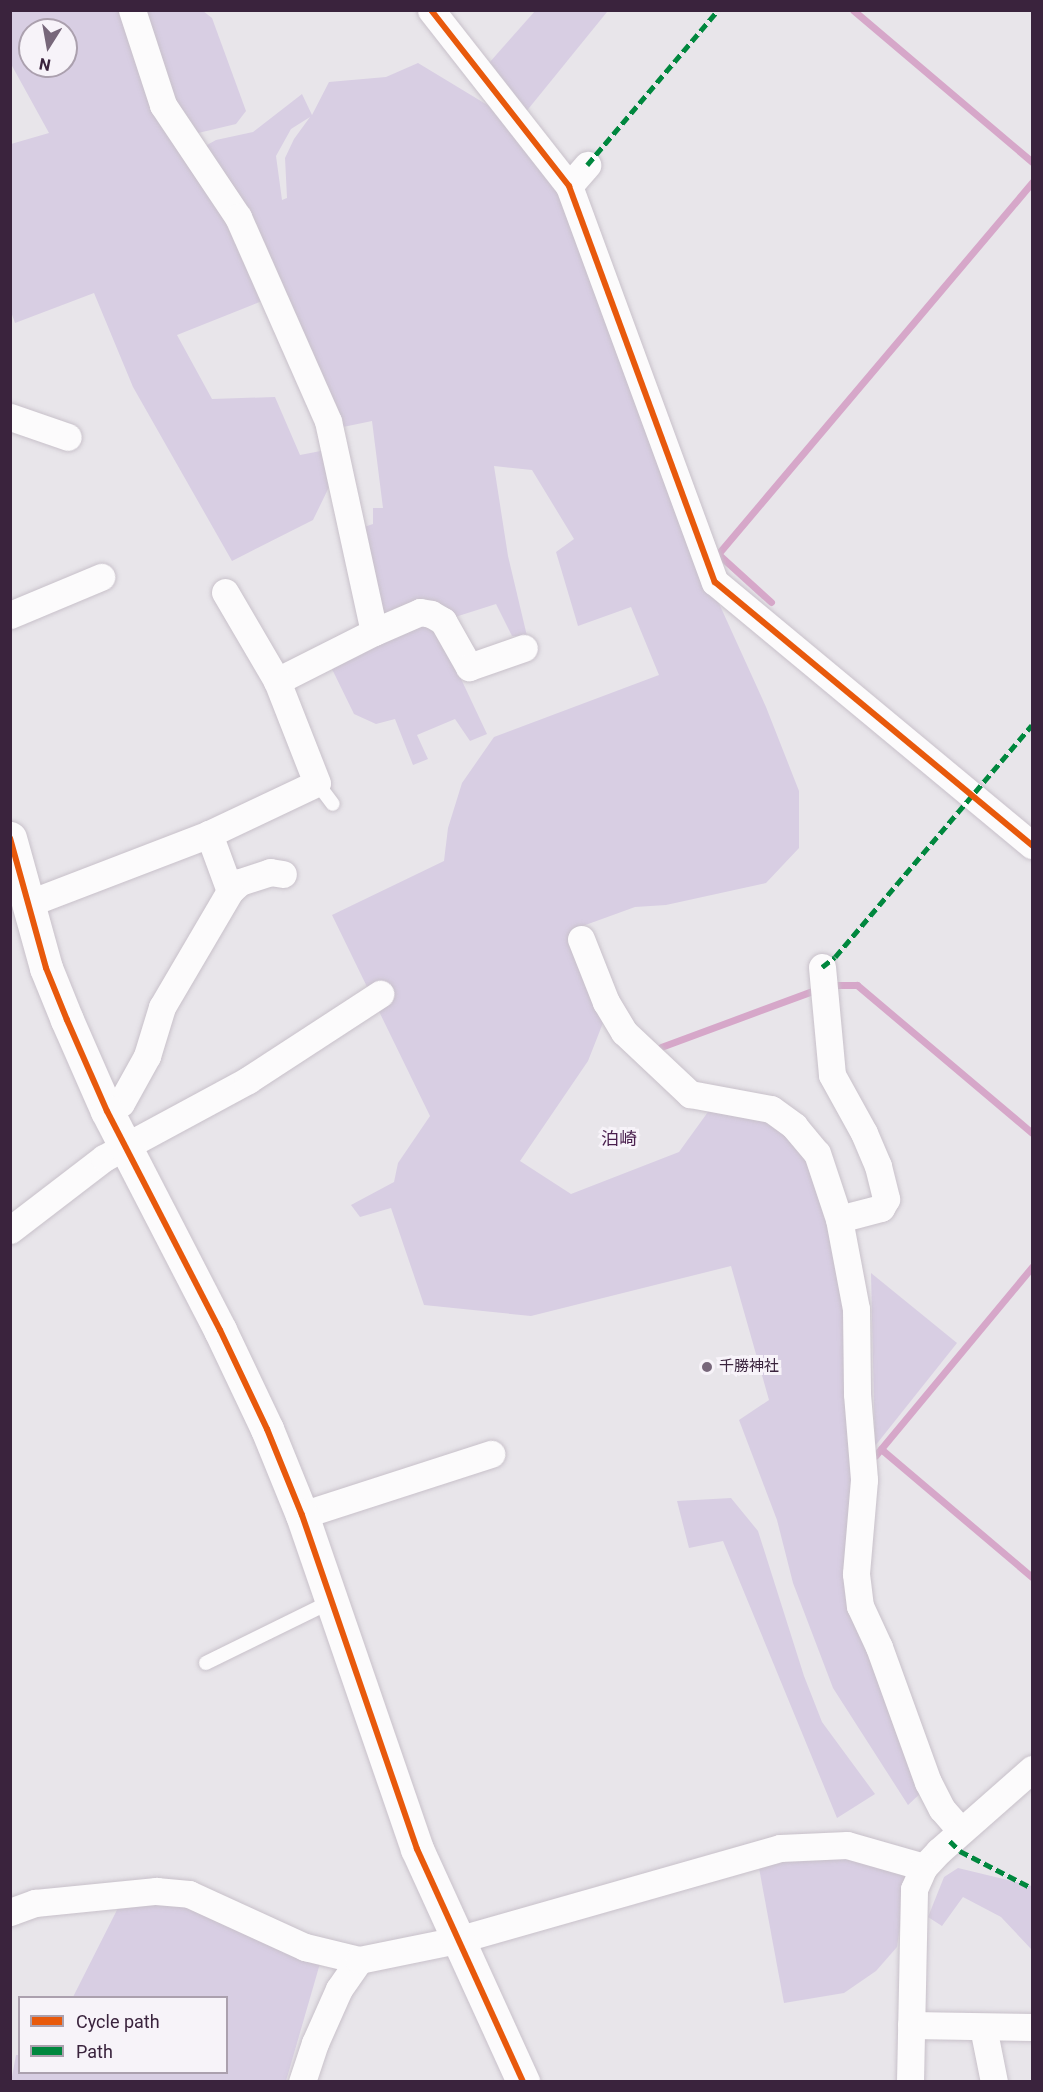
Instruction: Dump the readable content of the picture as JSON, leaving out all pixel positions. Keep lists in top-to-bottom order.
{
  "districts": ["泊崎"],
  "places": ["千勝神社"],
  "legend": ["Cycle path", "Path"],
  "north": "bottom"
}
